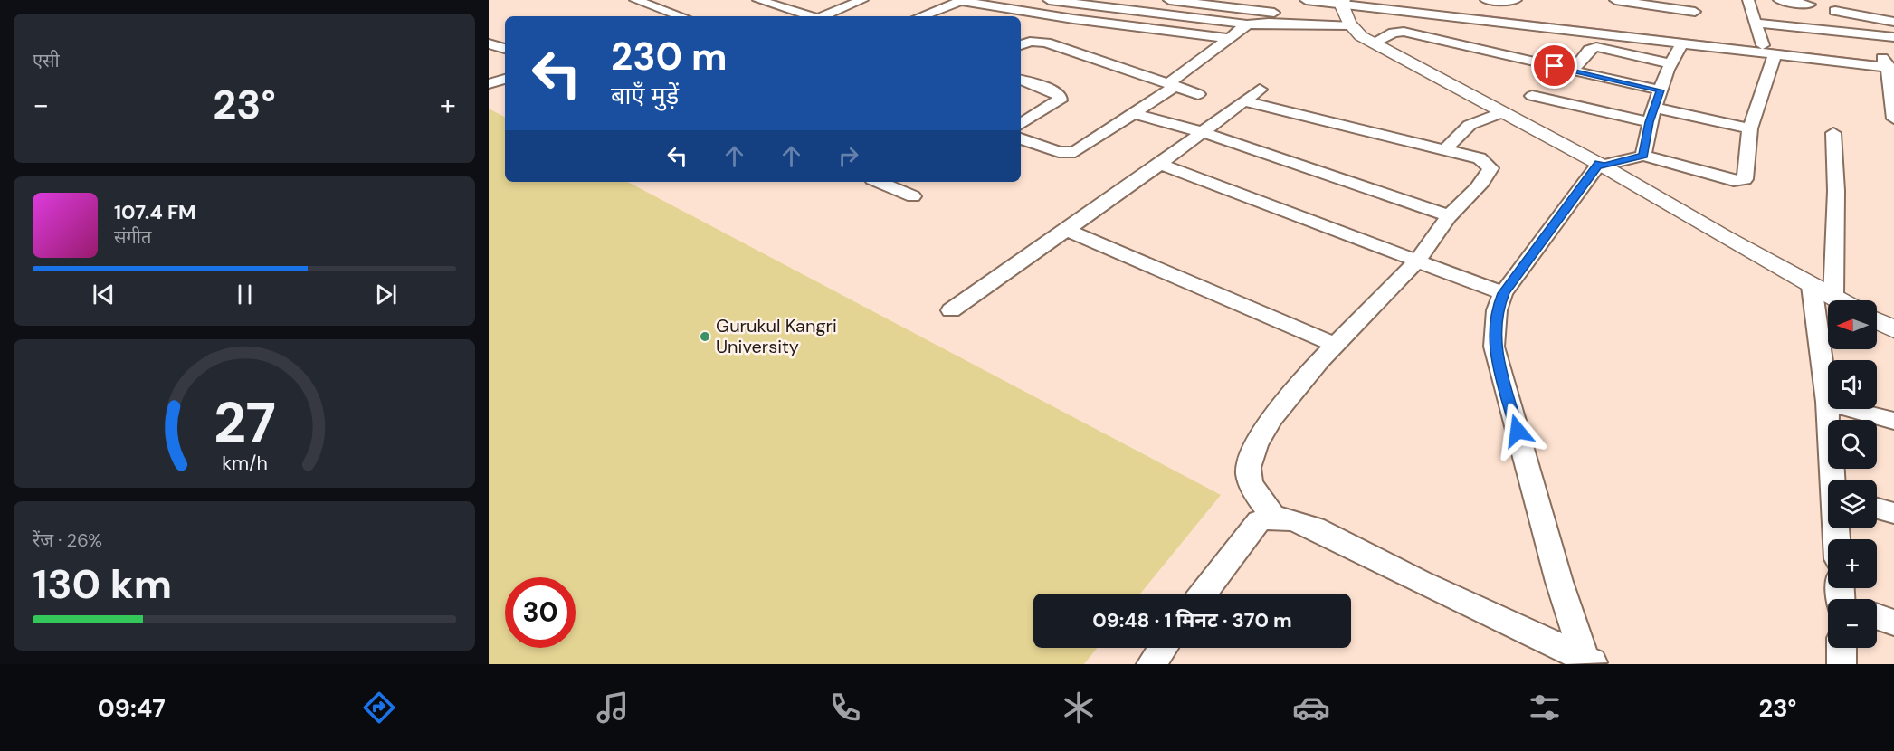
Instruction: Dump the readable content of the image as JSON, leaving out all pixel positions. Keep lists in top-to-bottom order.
{
  "places": ["Gurukul Kangri University"],
  "north": "left",
  "page": {
    "tile": [
      "एसी",
      ["रेंज · 26%", "130 km"]
    ],
    "turn": ["230 m", "बाएँ मुड़ें"],
    "heat": ["−", "23°", "+"],
    "song": ["107.4 FM", "संगीत"],
    "map_buttons": ["+", "−"],
    "limit": "30",
    "trip": "09:48 · 1 मिनट · 370 m",
    "tabs": ["09:47", "23°"],
    "gauge": ["27", "km/h"]
  }
}
